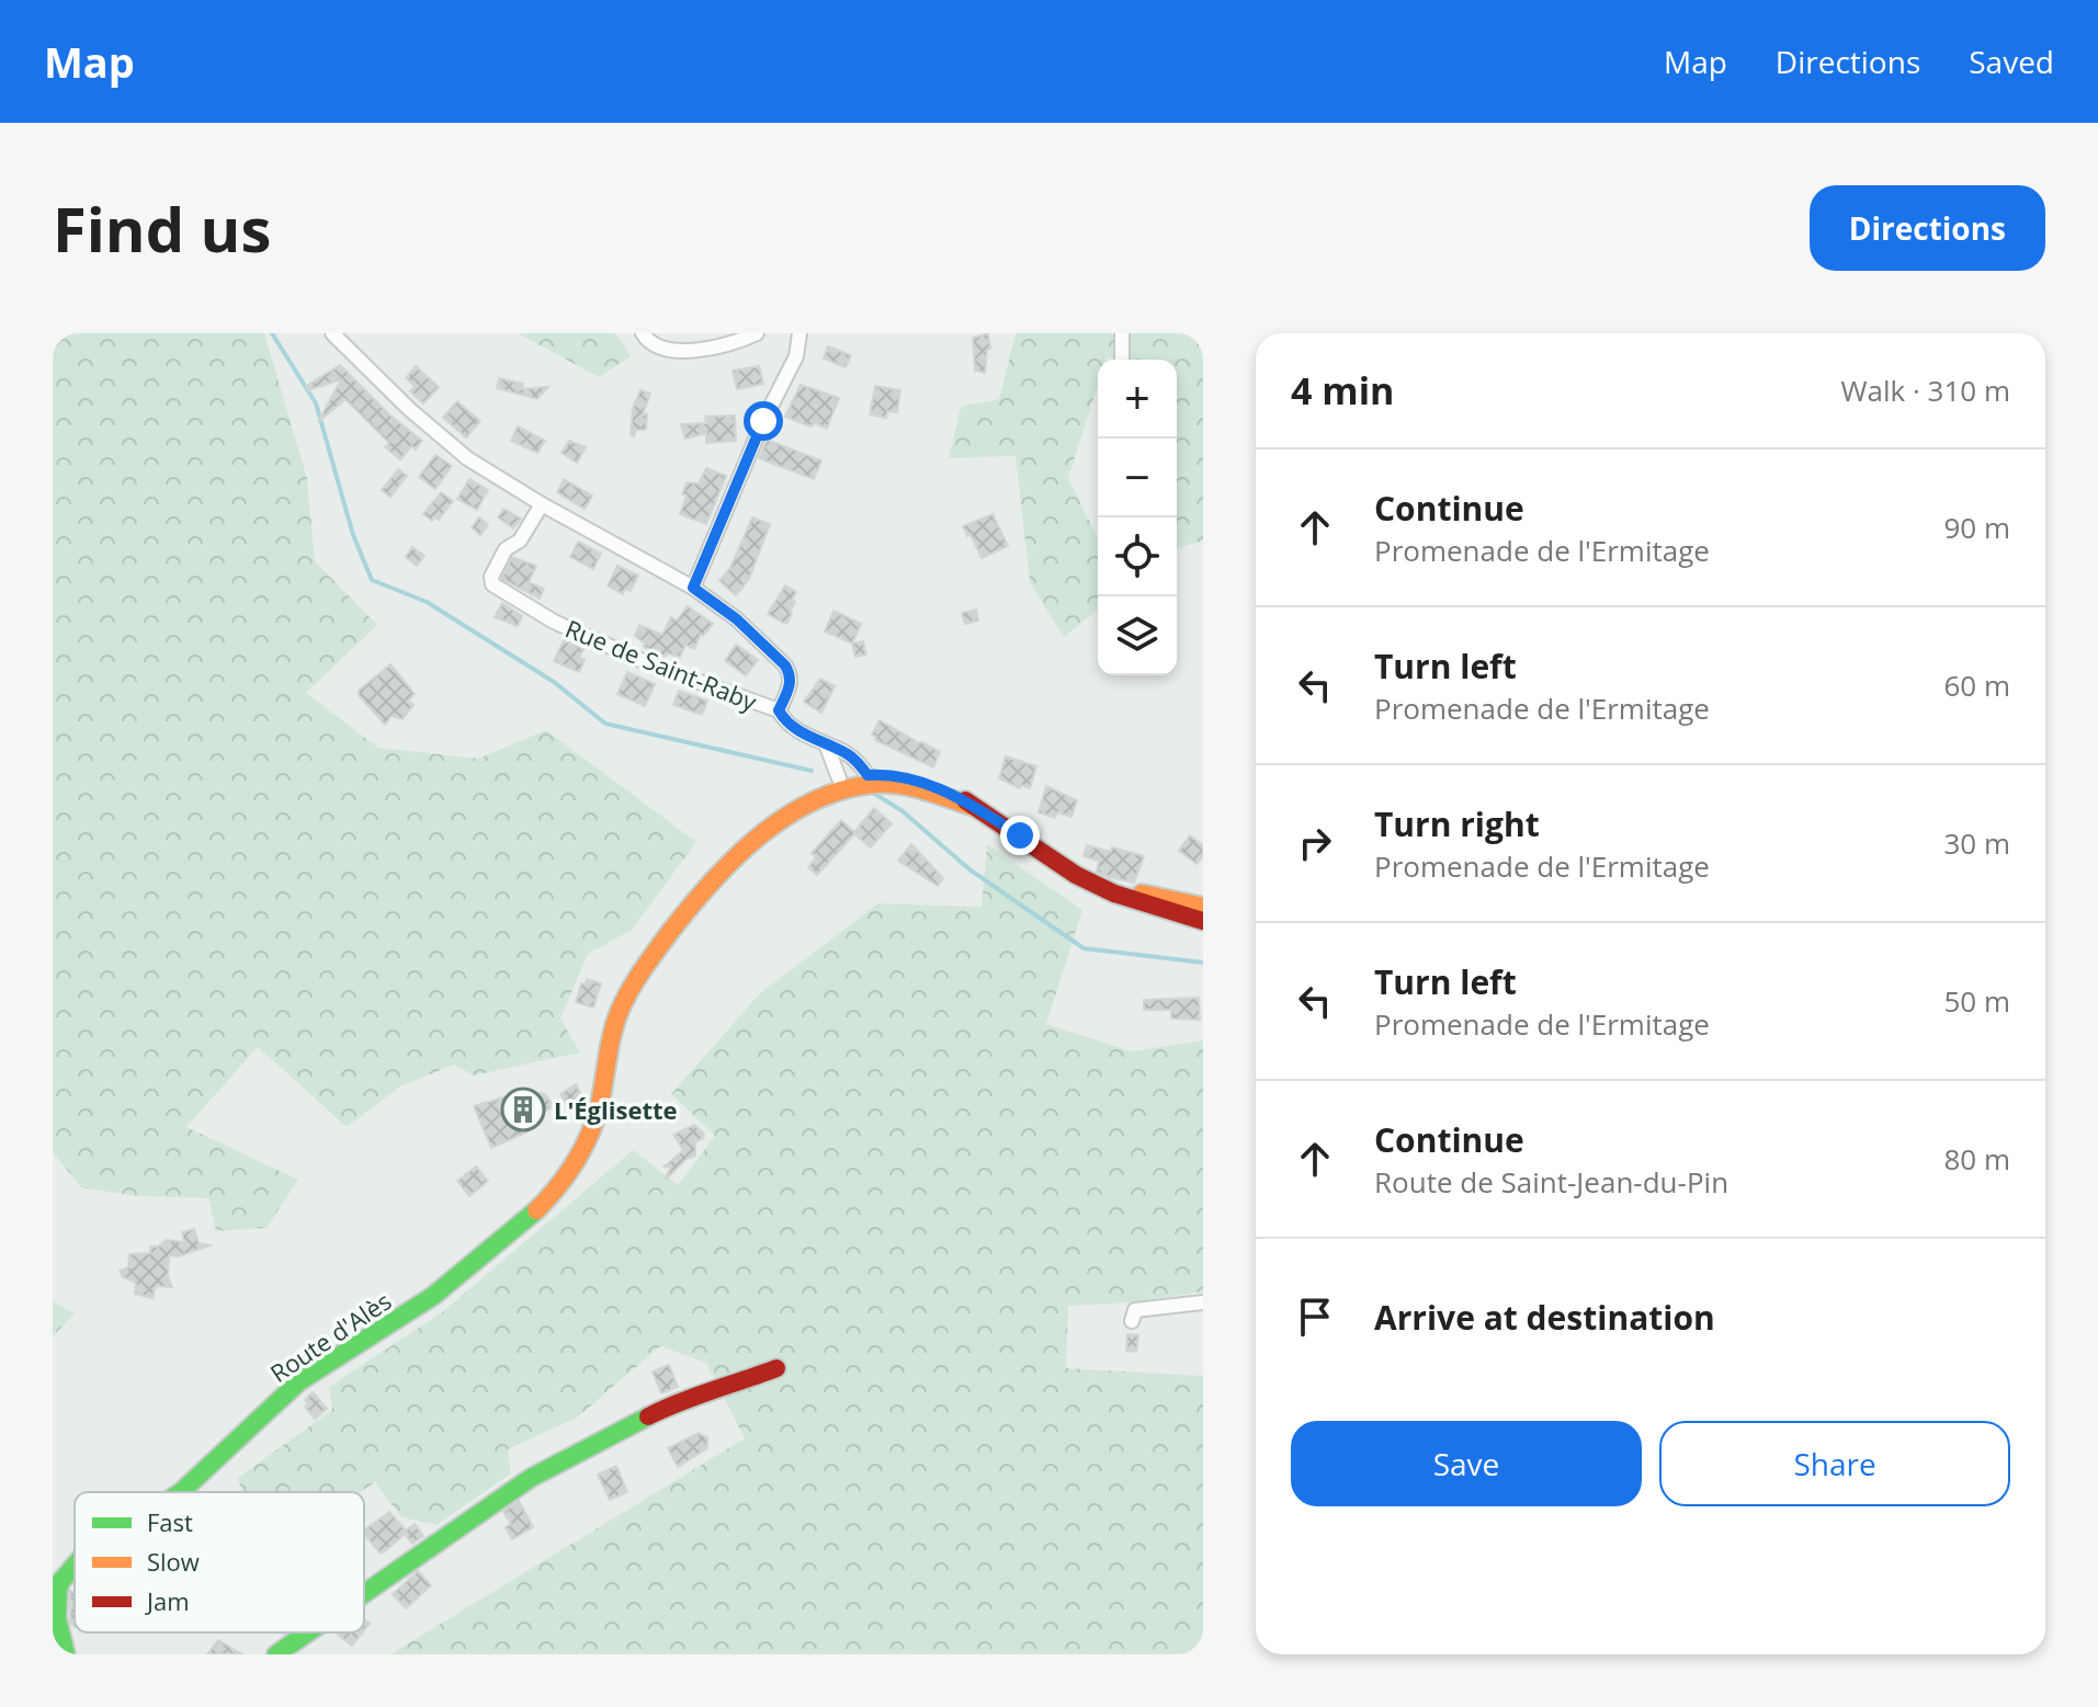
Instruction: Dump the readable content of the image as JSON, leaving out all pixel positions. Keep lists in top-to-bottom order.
{
  "streets": {
    "main road": ["Route d'Alès"],
    "street": ["Rue de Saint-Raby"]
  },
  "places": {
    "building": ["L'Églisette"]
  },
  "legend": ["Fast", "Slow", "Jam"],
  "page": {
    "header": "Map",
    "nav": ["Map", "Directions", "Saved"],
    "buttons": [
      "Directions",
      ["Save", "Share"]
    ],
    "title": "Find us",
    "heading": ["4 min", "Walk · 310 m"],
    "map_buttons": ["+", "−"],
    "list": [
      ["Continue", "Promenade de l'Ermitage", "90 m"],
      ["Turn left", "Promenade de l'Ermitage", "60 m"],
      ["Turn right", "Promenade de l'Ermitage", "30 m"],
      ["Turn left", "Promenade de l'Ermitage", "50 m"],
      ["Continue", "Route de Saint-Jean-du-Pin", "80 m"],
      "Arrive at destination"
    ]
  }
}
